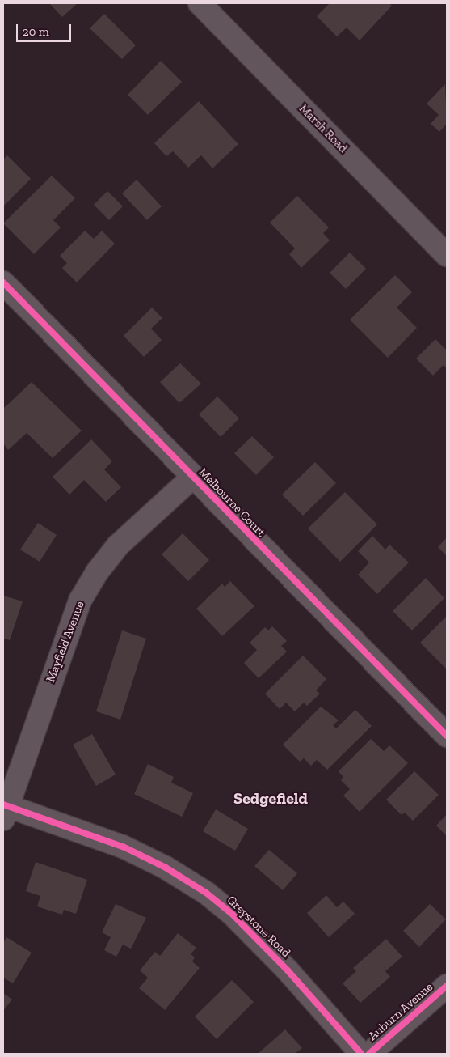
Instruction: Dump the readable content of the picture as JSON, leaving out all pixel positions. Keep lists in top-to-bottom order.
{
  "streets": {
    "street": [
      "Marsh Road",
      "Melbourne Court",
      "Mayfield Avenue",
      "Greystone Road",
      "Auburn Avenue"
    ]
  },
  "crossings": [
    ["Melbourne Court", "Mayfield Avenue"],
    ["Mayfield Avenue", "Greystone Road"]
  ],
  "districts": ["Sedgefield"],
  "scale_bar": "20 m"
}
